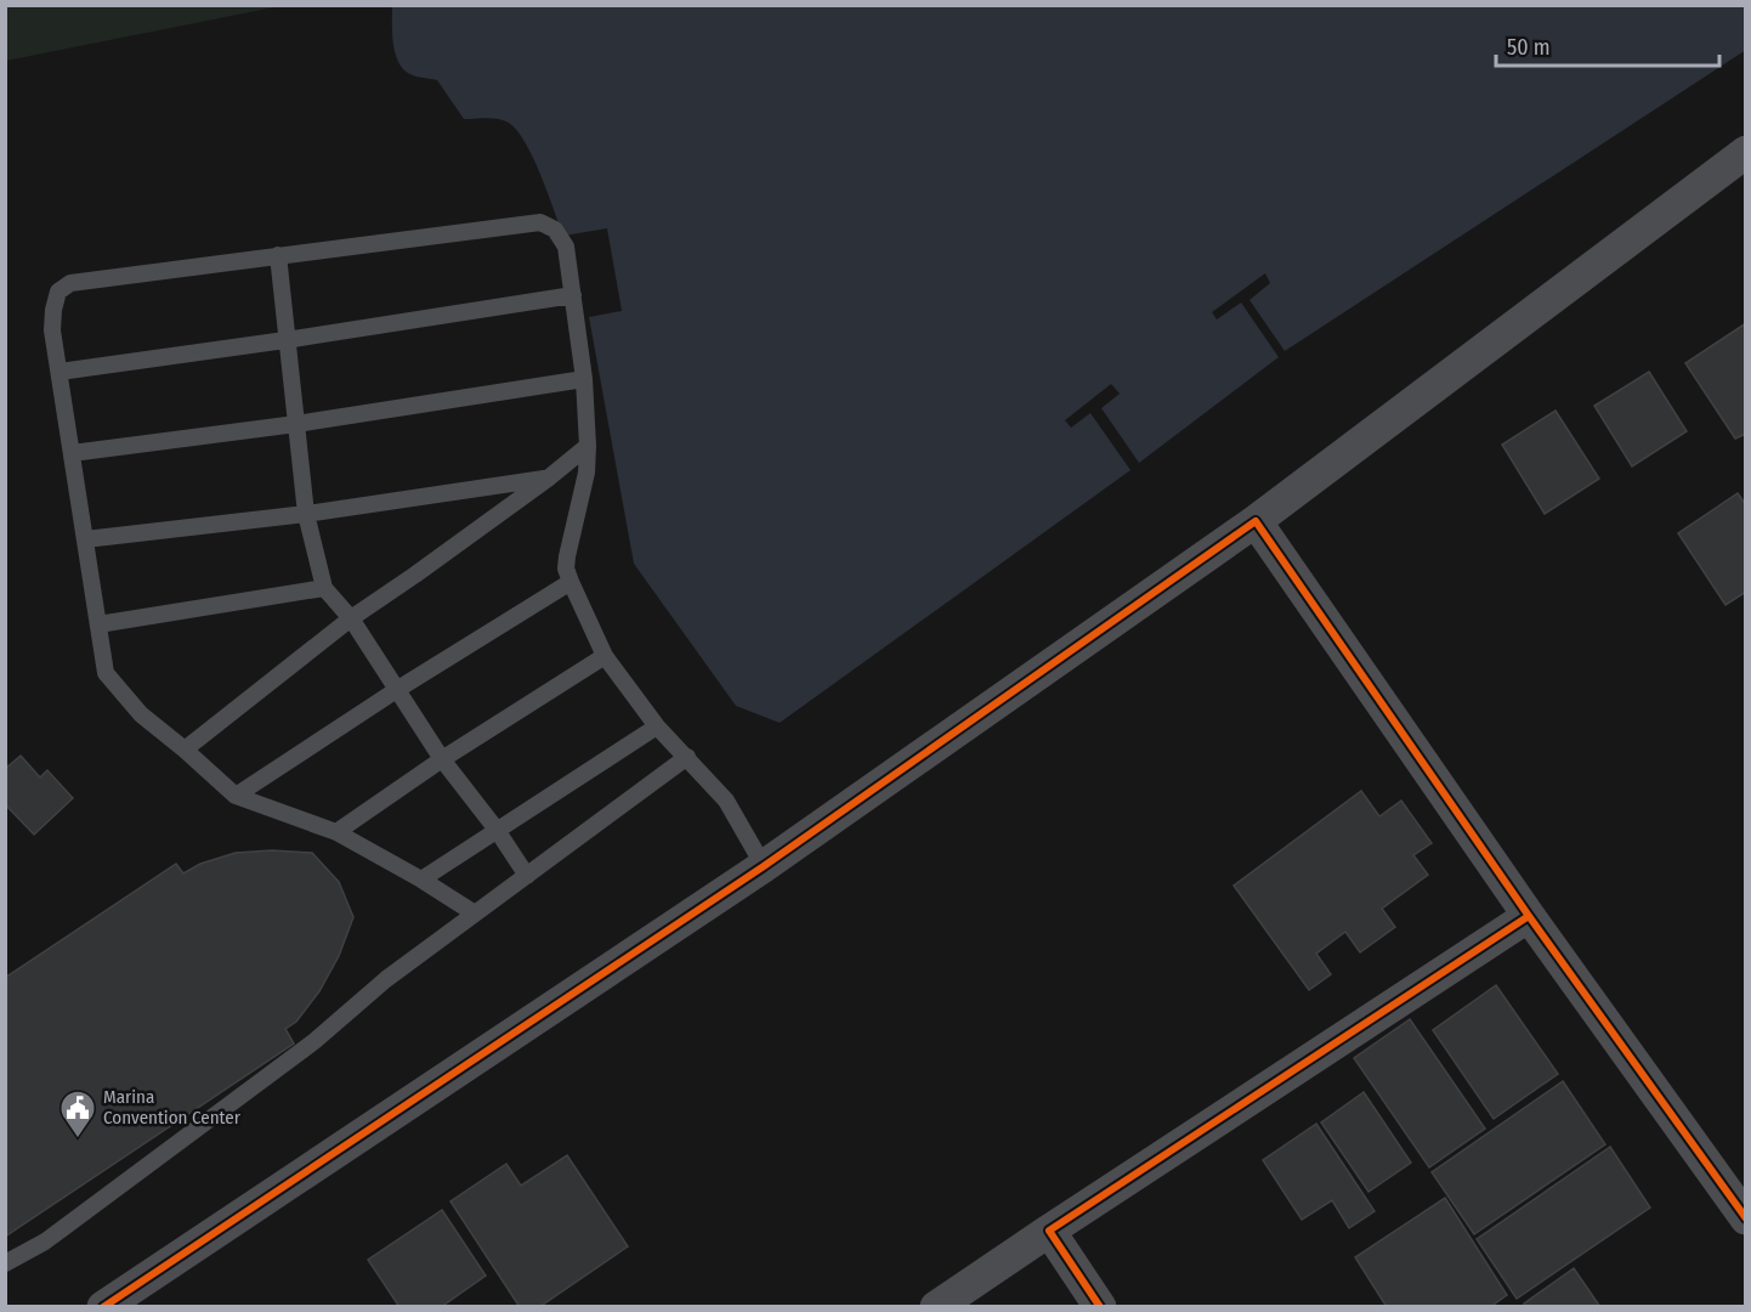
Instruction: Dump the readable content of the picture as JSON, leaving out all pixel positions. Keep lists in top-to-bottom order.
{
  "places": {
    "public building": ["Marina Convention Center"]
  },
  "scale_bar": "50 m"
}
